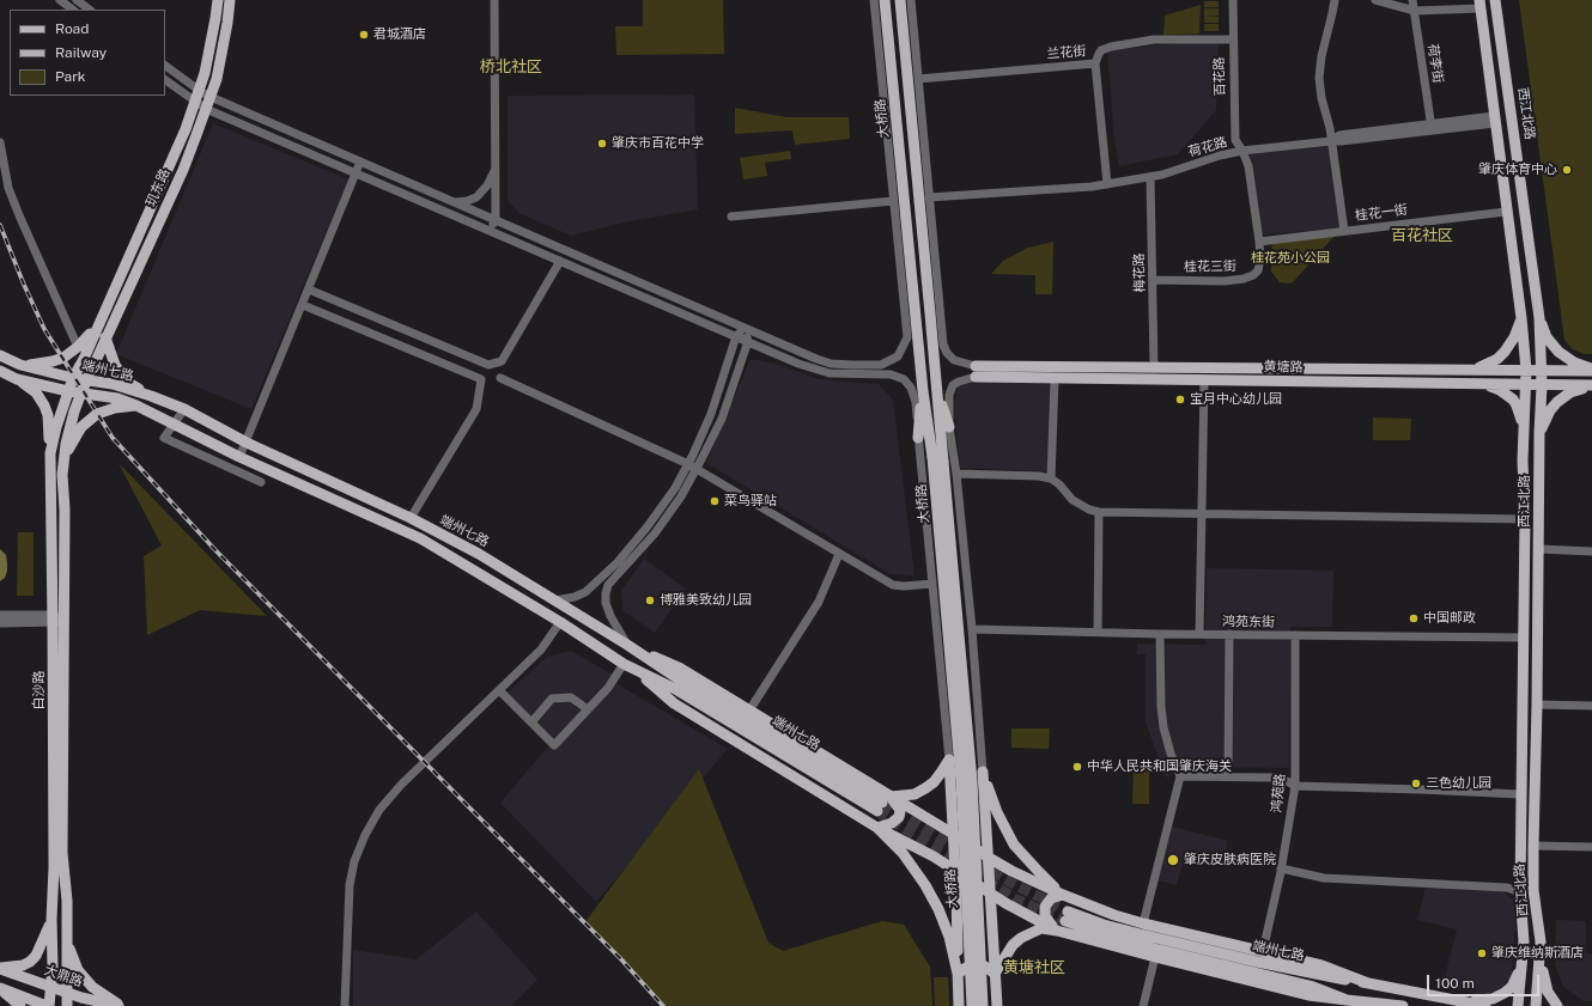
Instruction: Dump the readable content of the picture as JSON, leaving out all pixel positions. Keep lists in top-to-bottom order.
{
  "streets": {
    "main road": [
      "西江北路",
      "大桥路",
      "玑东路",
      "黄塘路",
      "端州七路",
      "白沙路",
      "大鼎路"
    ],
    "street": [
      "兰花街",
      "荷李街",
      "百花路",
      "荷花路",
      "桂花一街",
      "桂花三街",
      "梅花路",
      "鸿苑东街",
      "鸿苑路"
    ]
  },
  "crossings": [
    ["兰花街", "荷花路"],
    ["荷李街", "荷花路"],
    ["百花路", "荷花路"],
    ["百花路", "桂花三街"],
    ["西江北路", "荷花路"],
    ["西江北路", "桂花一街"],
    ["西江北路", "黄塘路"],
    ["西江北路", "鸿苑东街"],
    ["荷花路", "桂花三街"],
    ["荷花路", "梅花路"],
    ["玑东路", "端州七路"],
    ["玑东路", "白沙路"],
    ["桂花一街", "桂花三街"],
    ["桂花三街", "梅花路"],
    ["梅花路", "黄塘路"],
    ["端州七路", "白沙路"],
    ["鸿苑东街", "鸿苑路"],
    ["白沙路", "大鼎路"]
  ],
  "districts": ["桥北社区", "百花社区", "黄塘社区"],
  "parks": ["桂花苑小公园"],
  "places": [
    "君城酒店",
    "肇庆市百花中学",
    "肇庆体育中心",
    "宝月中心幼儿园",
    "菜鸟驿站",
    "博雅美致幼儿园",
    "中国邮政",
    "中华人民共和国肇庆海关",
    "三色幼儿园",
    "肇庆皮肤病医院",
    "肇庆维纳斯酒店"
  ],
  "legend": ["Road", "Railway", "Park"],
  "scale_bar": "100 m"
}
